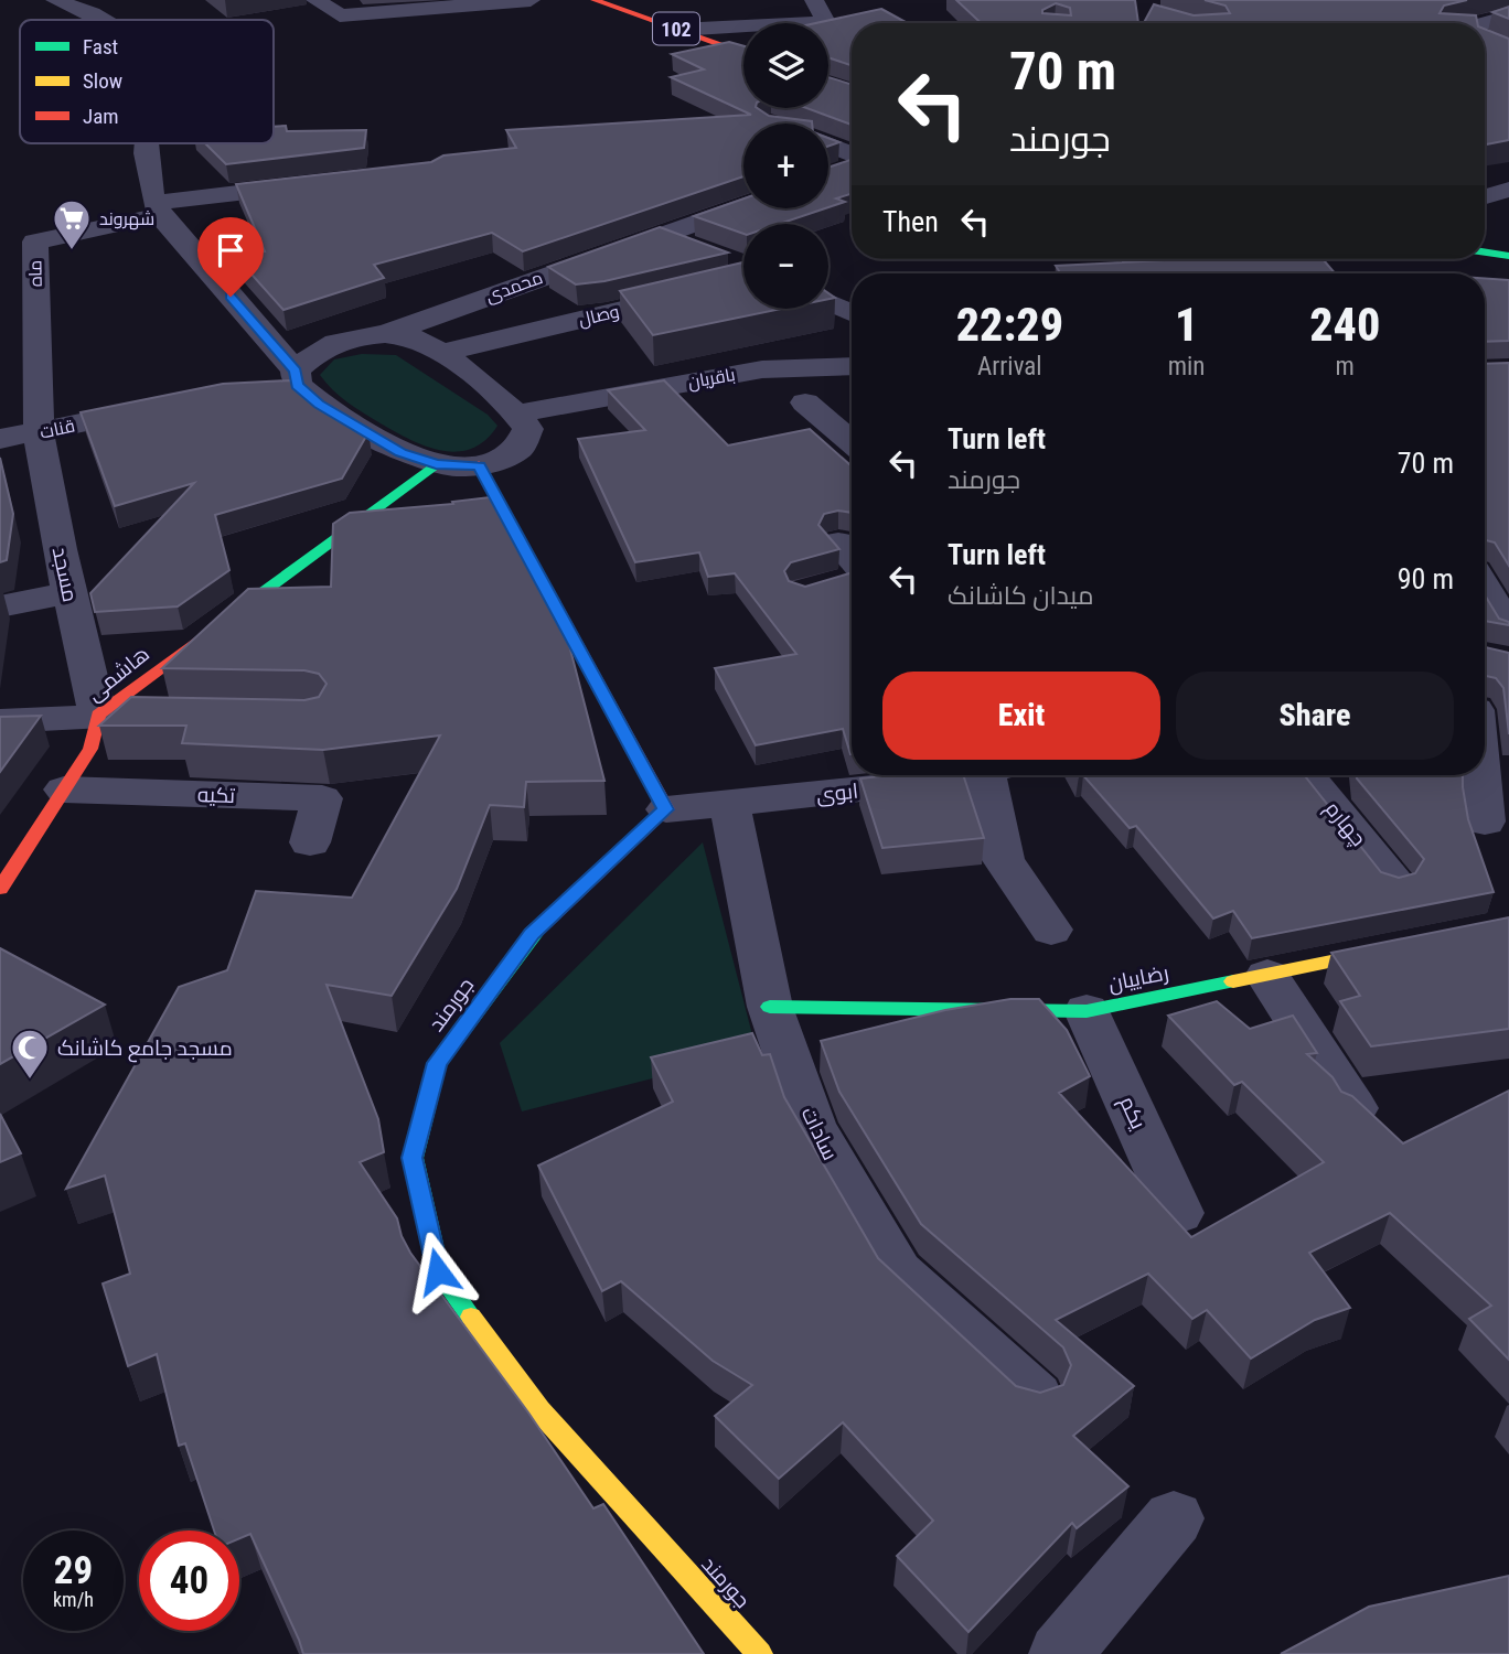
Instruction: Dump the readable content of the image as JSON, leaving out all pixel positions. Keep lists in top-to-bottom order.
{
  "streets": {
    "street": [
      "102",
      "ماه",
      "محمدی",
      "وصال",
      "باقریان",
      "قنات",
      "مسجد",
      "هاشمی",
      "ابوی",
      "تکیه",
      "چهارم",
      "رضاییان",
      "جورمند",
      "یکم",
      "سادات"
    ]
  },
  "crossings": [
    ["ماه", "قنات"],
    ["ماه", "مسجد"],
    ["قنات", "مسجد"],
    ["مسجد", "هاشمی"],
    ["هاشمی", "تکیه"],
    ["ابوی", "جورمند"],
    ["ابوی", "سادات"],
    ["رضاییان", "یکم"],
    ["رضاییان", "سادات"]
  ],
  "places": {
    "supermarket": ["شهروند"],
    "mosque": ["مسجد جامع کاشانک"]
  },
  "legend": ["Fast", "Slow", "Jam"],
  "page": {
    "map_buttons": ["+", "−"],
    "turn": ["70 m", "جورمند"],
    "then": "Then",
    "eta": [
      "22:29",
      "Arrival",
      "1",
      "min",
      "240",
      "m"
    ],
    "list": [
      {
        "name": "Turn left",
        "note": "جورمند",
        "value": "70 m"
      },
      {
        "name": "Turn left",
        "note": "میدان کاشانک",
        "value": "90 m"
      }
    ],
    "buttons": ["Exit", "Share"],
    "speed": "29 km/h",
    "limit": "40"
  }
}
